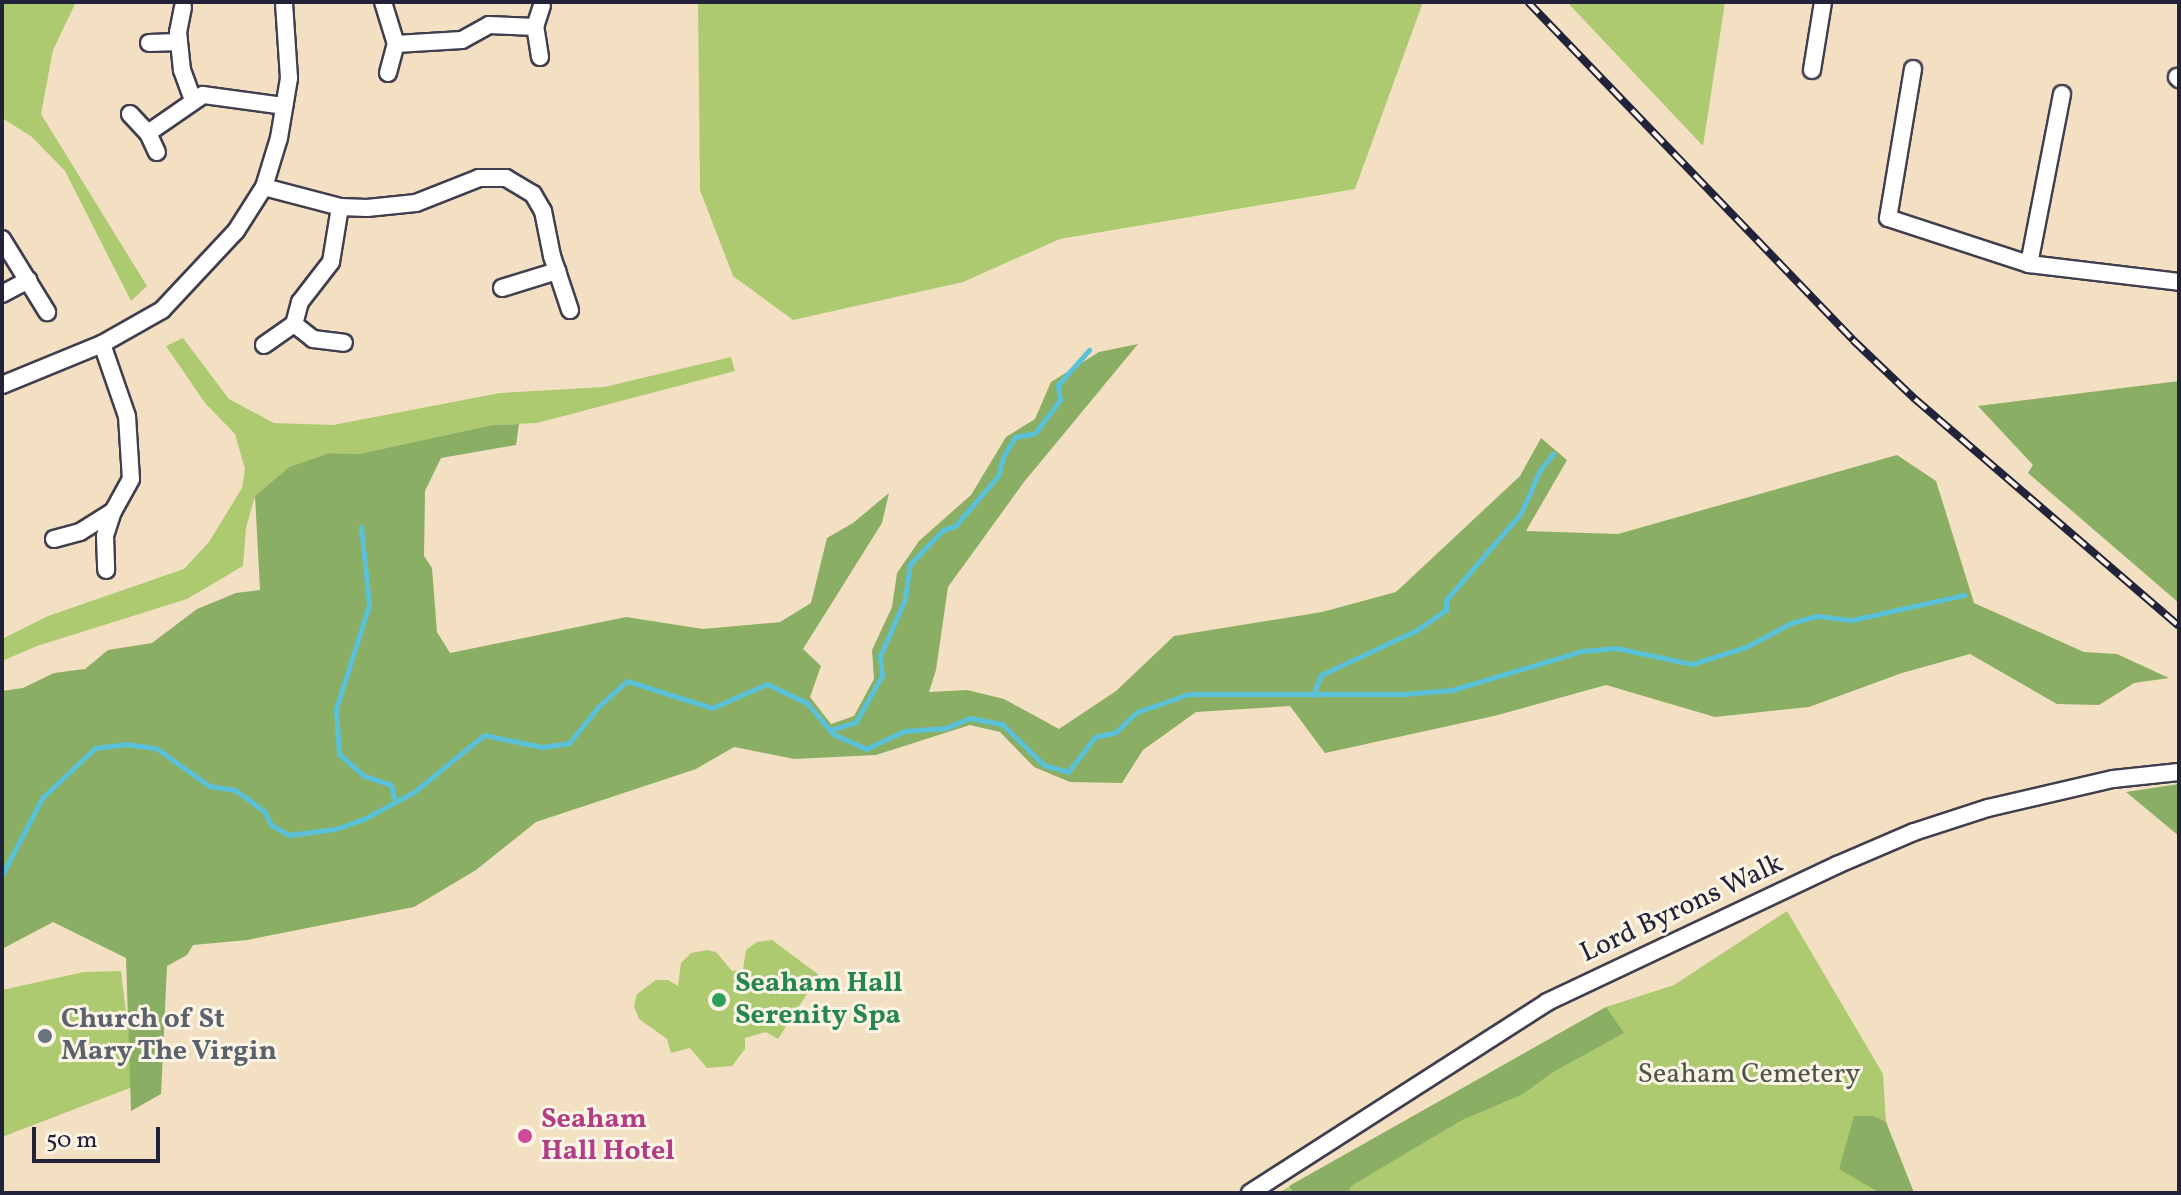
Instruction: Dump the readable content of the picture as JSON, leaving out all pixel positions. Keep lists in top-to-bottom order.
{
  "streets": {
    "street": ["Lord Byrons Walk"]
  },
  "parks": ["Seaham Cemetery"],
  "places": ["Seaham Hall Serenity Spa", "Church of St Mary The Virgin", "Seaham Hall Hotel"],
  "scale_bar": "50 m"
}
